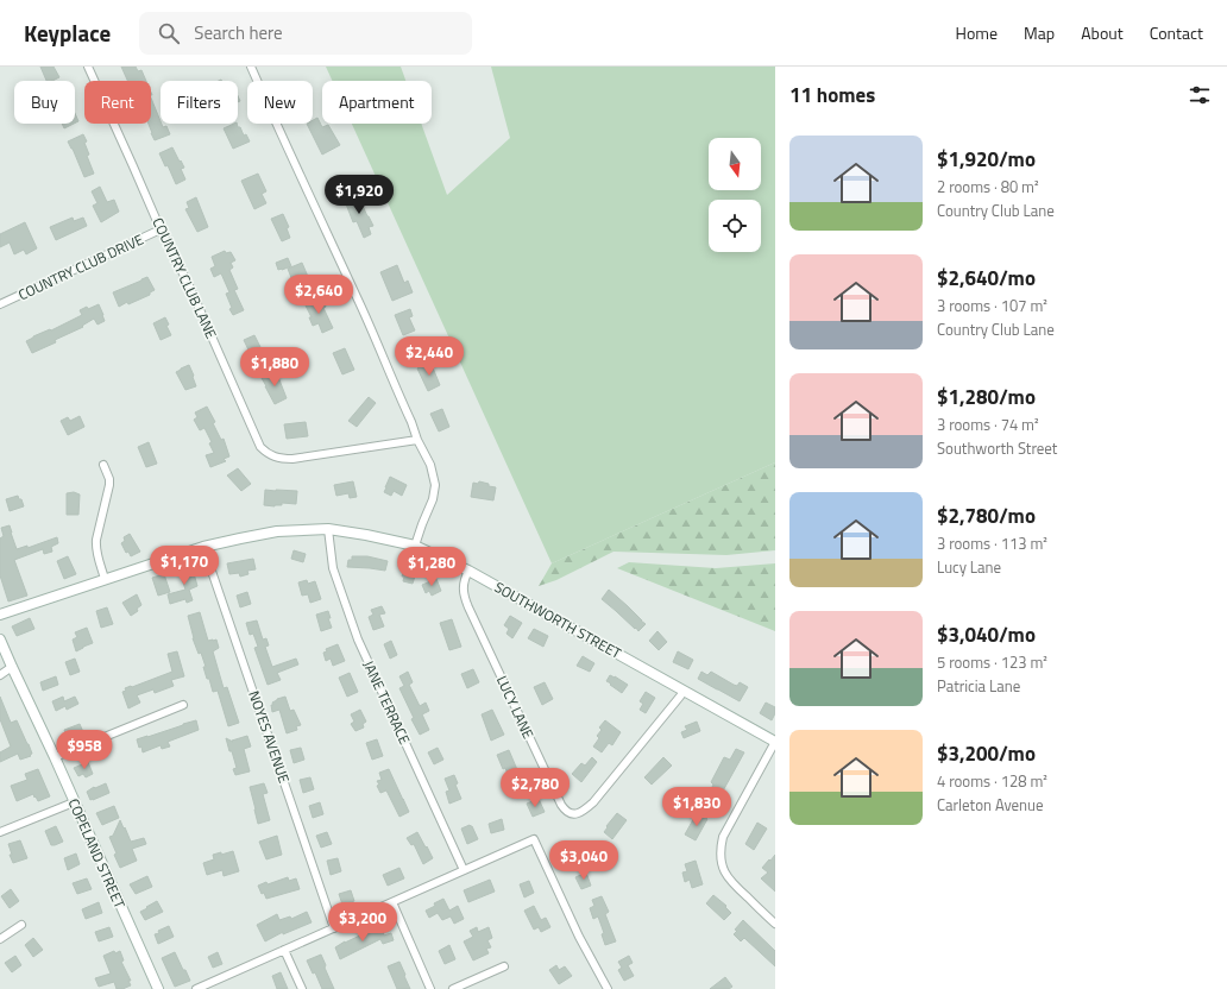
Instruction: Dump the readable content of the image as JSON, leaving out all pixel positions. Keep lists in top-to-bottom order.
{
  "streets": {
    "street": [
      "COUNTRY CLUB DRIVE",
      "COUNTRY CLUB LANE",
      "SOUTHWORTH STREET",
      "JANE TERRACE",
      "LUCY LANE",
      "NOYES AVENUE",
      "COPELAND STREET"
    ]
  },
  "crossings": [
    ["COUNTRY CLUB DRIVE", "COUNTRY CLUB LANE"],
    ["SOUTHWORTH STREET", "JANE TERRACE"],
    ["SOUTHWORTH STREET", "LUCY LANE"],
    ["SOUTHWORTH STREET", "NOYES AVENUE"]
  ],
  "north": "bottom",
  "page": {
    "header": "Keyplace",
    "search": "Search here",
    "nav": [
      "Home",
      "Map",
      "About",
      "Contact"
    ],
    "heading": "11 homes",
    "chip": [
      "Buy",
      "Rent",
      "Filters",
      "New",
      "Apartment"
    ],
    "list": [
      {
        "name": "$1,920/mo",
        "note": "2 rooms · 80 m² · Country Club Lane"
      },
      {
        "name": "$2,640/mo",
        "note": "3 rooms · 107 m² · Country Club Lane"
      },
      {
        "name": "$1,280/mo",
        "note": "3 rooms · 74 m² · Southworth Street"
      },
      {
        "name": "$2,780/mo",
        "note": "3 rooms · 113 m² · Lucy Lane"
      },
      {
        "name": "$3,040/mo",
        "note": "5 rooms · 123 m² · Patricia Lane"
      },
      {
        "name": "$3,200/mo",
        "note": "4 rooms · 128 m² · Carleton Avenue"
      }
    ],
    "price": [
      "$1,920",
      "$2,640",
      "$2,440",
      "$1,880",
      "$1,170",
      "$1,280",
      "$958",
      "$2,780",
      "$1,830",
      "$3,040",
      "$3,200"
    ]
  }
}
